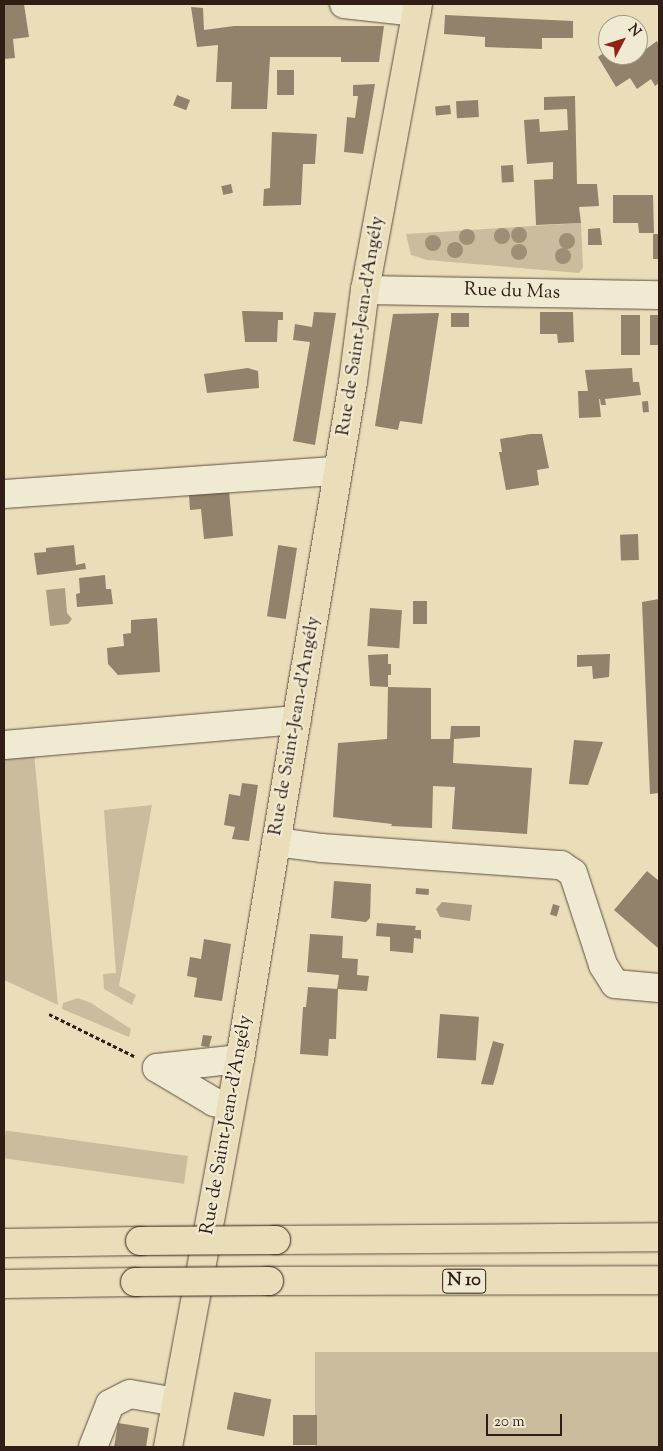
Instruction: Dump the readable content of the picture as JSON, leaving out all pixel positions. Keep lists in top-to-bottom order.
{
  "streets": {
    "main road": ["Rue de Saint-Jean-d'Angély", "N 10"],
    "street": ["Rue du Mas"]
  },
  "crossings": [
    ["Rue du Mas", "Rue de Saint-Jean-d'Angély"]
  ],
  "scale_bar": "20 m",
  "north": "top right"
}
